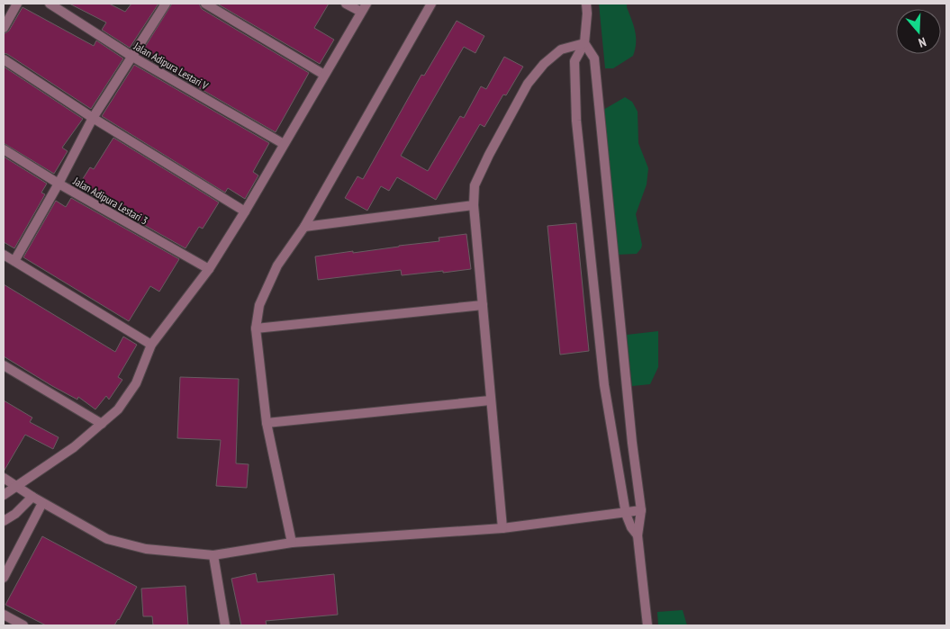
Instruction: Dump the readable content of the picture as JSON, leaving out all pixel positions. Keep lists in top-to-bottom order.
{
  "streets": {
    "street": ["Jalan Adipura Lestari V", "Jalan Adipura Lestari 3"]
  },
  "north": "bottom"
}
